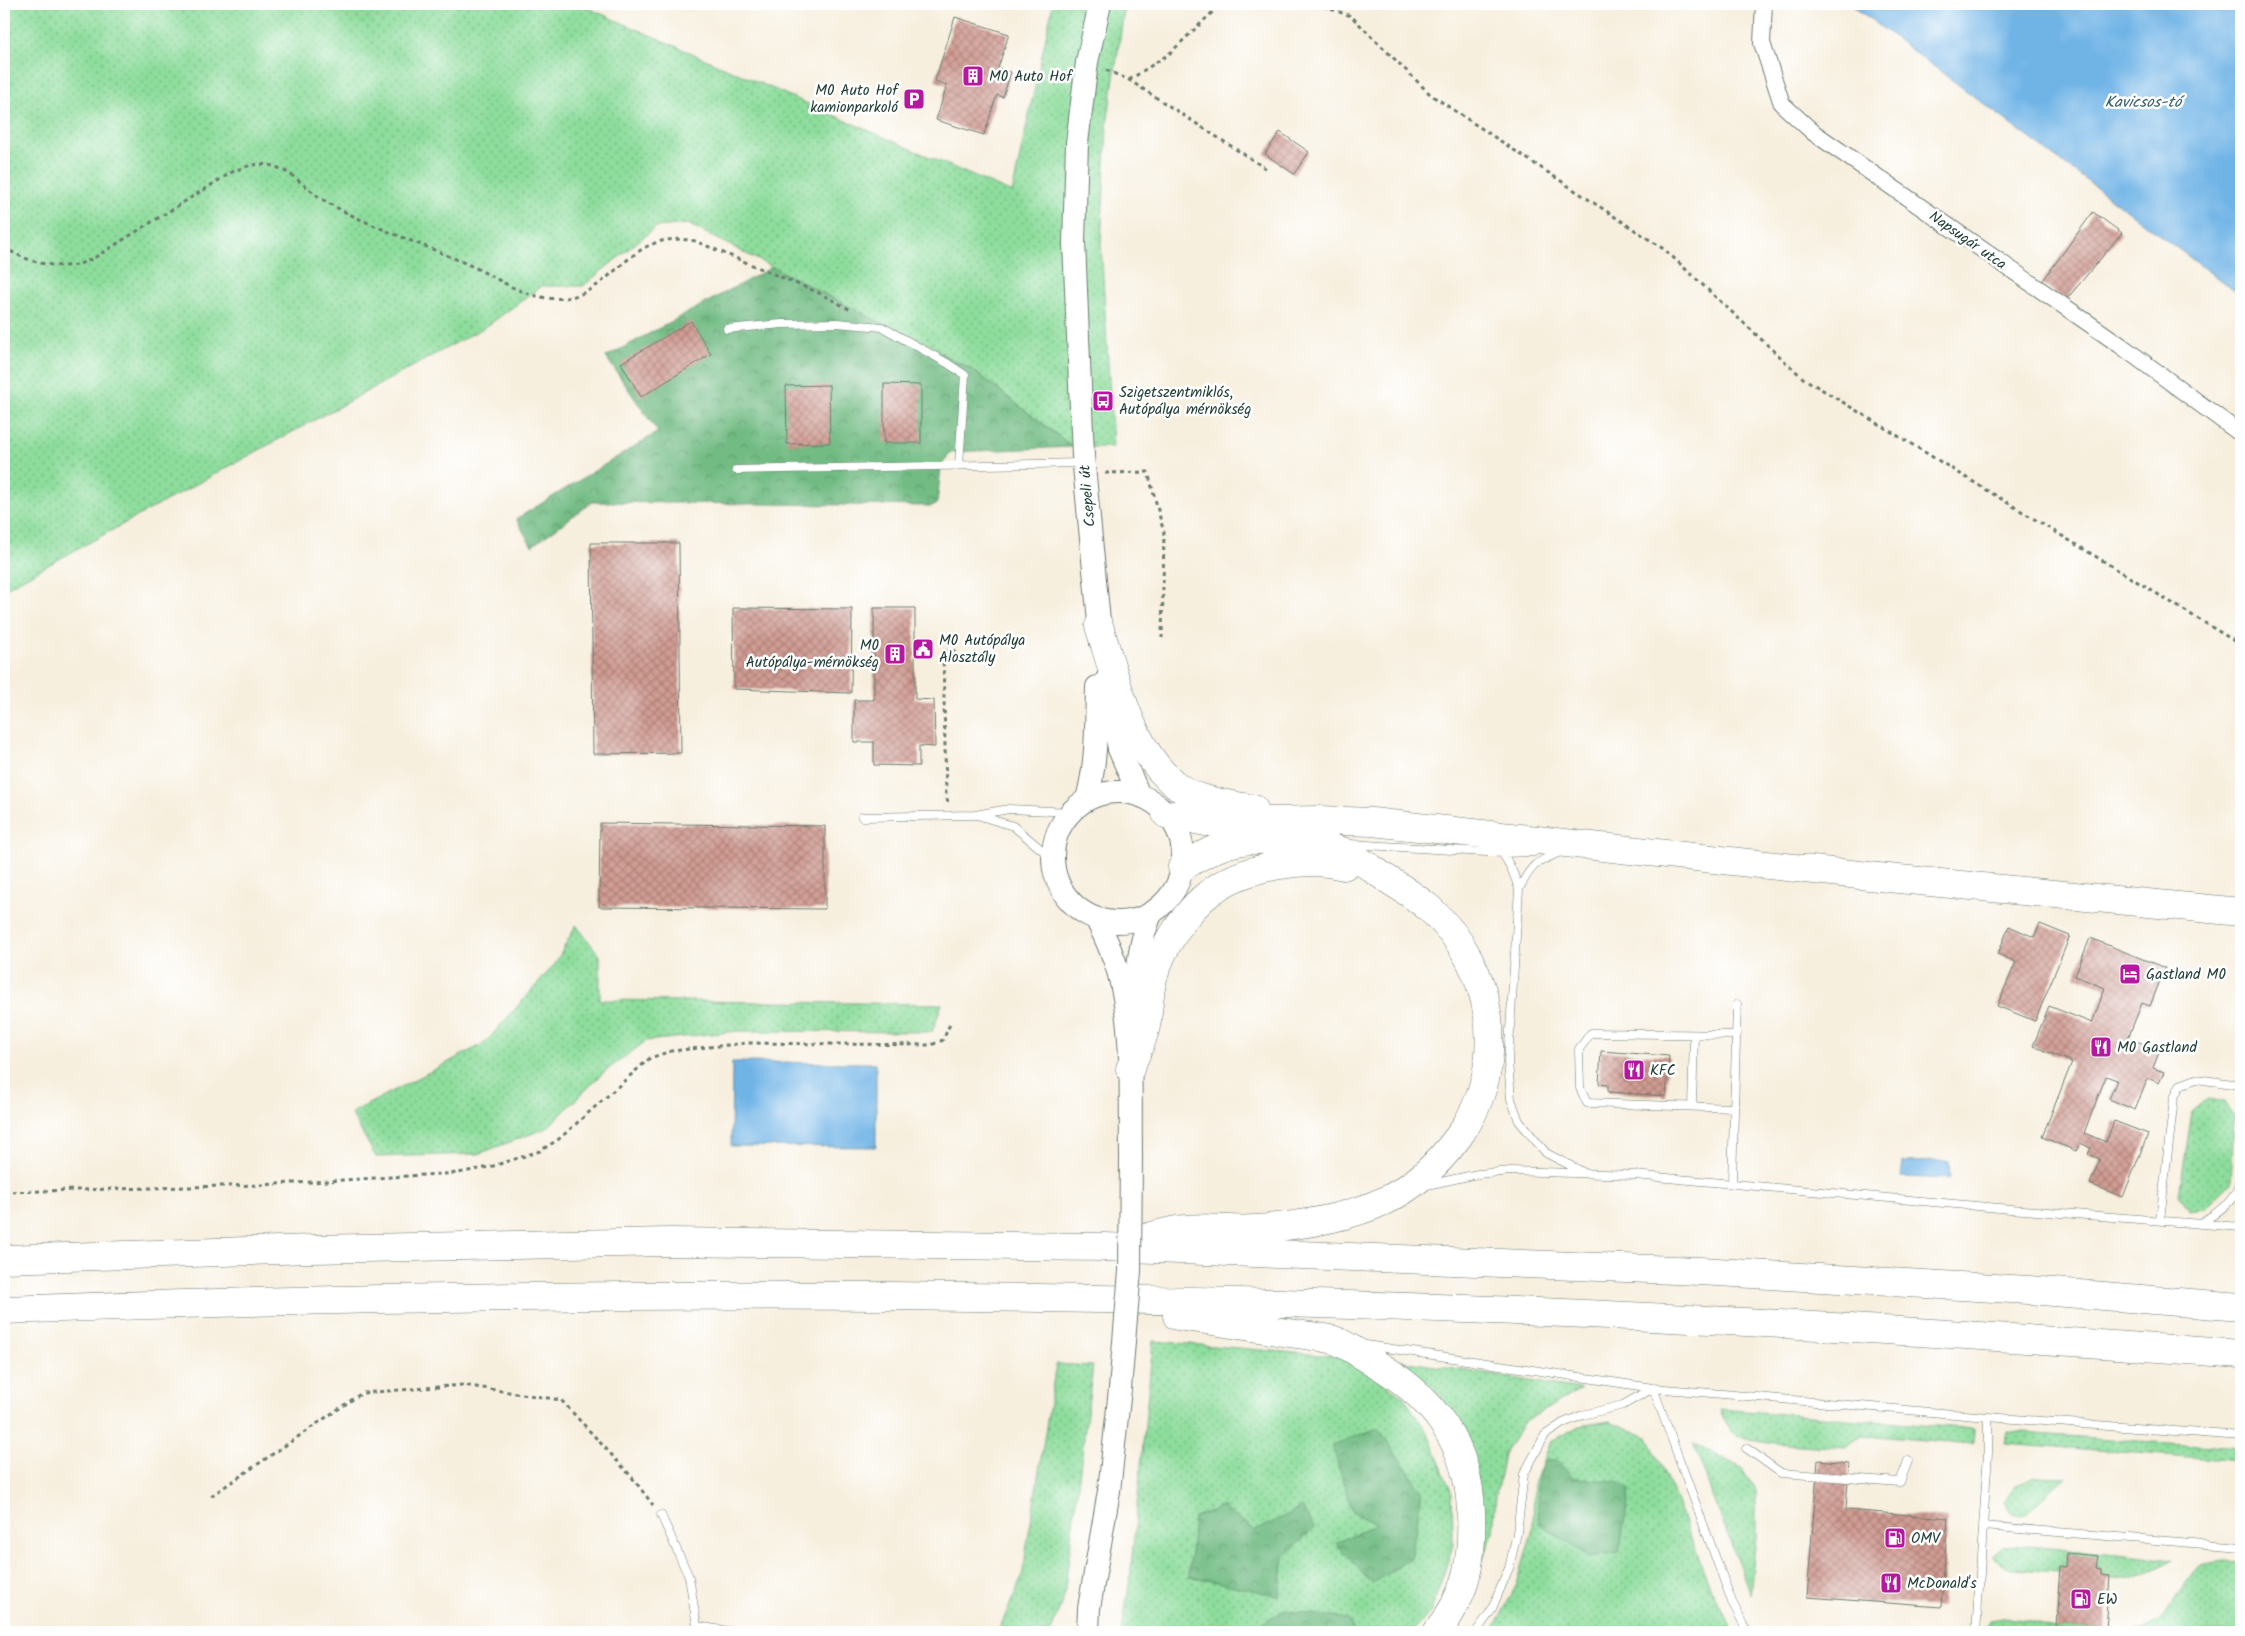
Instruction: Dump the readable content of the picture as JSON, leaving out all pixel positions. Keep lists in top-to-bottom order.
{
  "streets": {
    "street": ["Napsugár utca", "Csepeli út"]
  },
  "water": ["Kavicsos-tó"],
  "places": {
    "building": ["M0 Auto Hof", "M0 Autópálya-mérnökség"],
    "parking": ["M0 Auto Hof kamionparkoló"],
    "bus stop": ["Szigetszentmiklós, Autópálya mérnökség"],
    "public building": ["M0 Autópálya Alosztály"],
    "hotel": ["Gastland M0"],
    "restaurant": ["M0 Gastland", "KFC", "McDonald's"],
    "fuel station": ["OMV", "EW"]
  }
}
